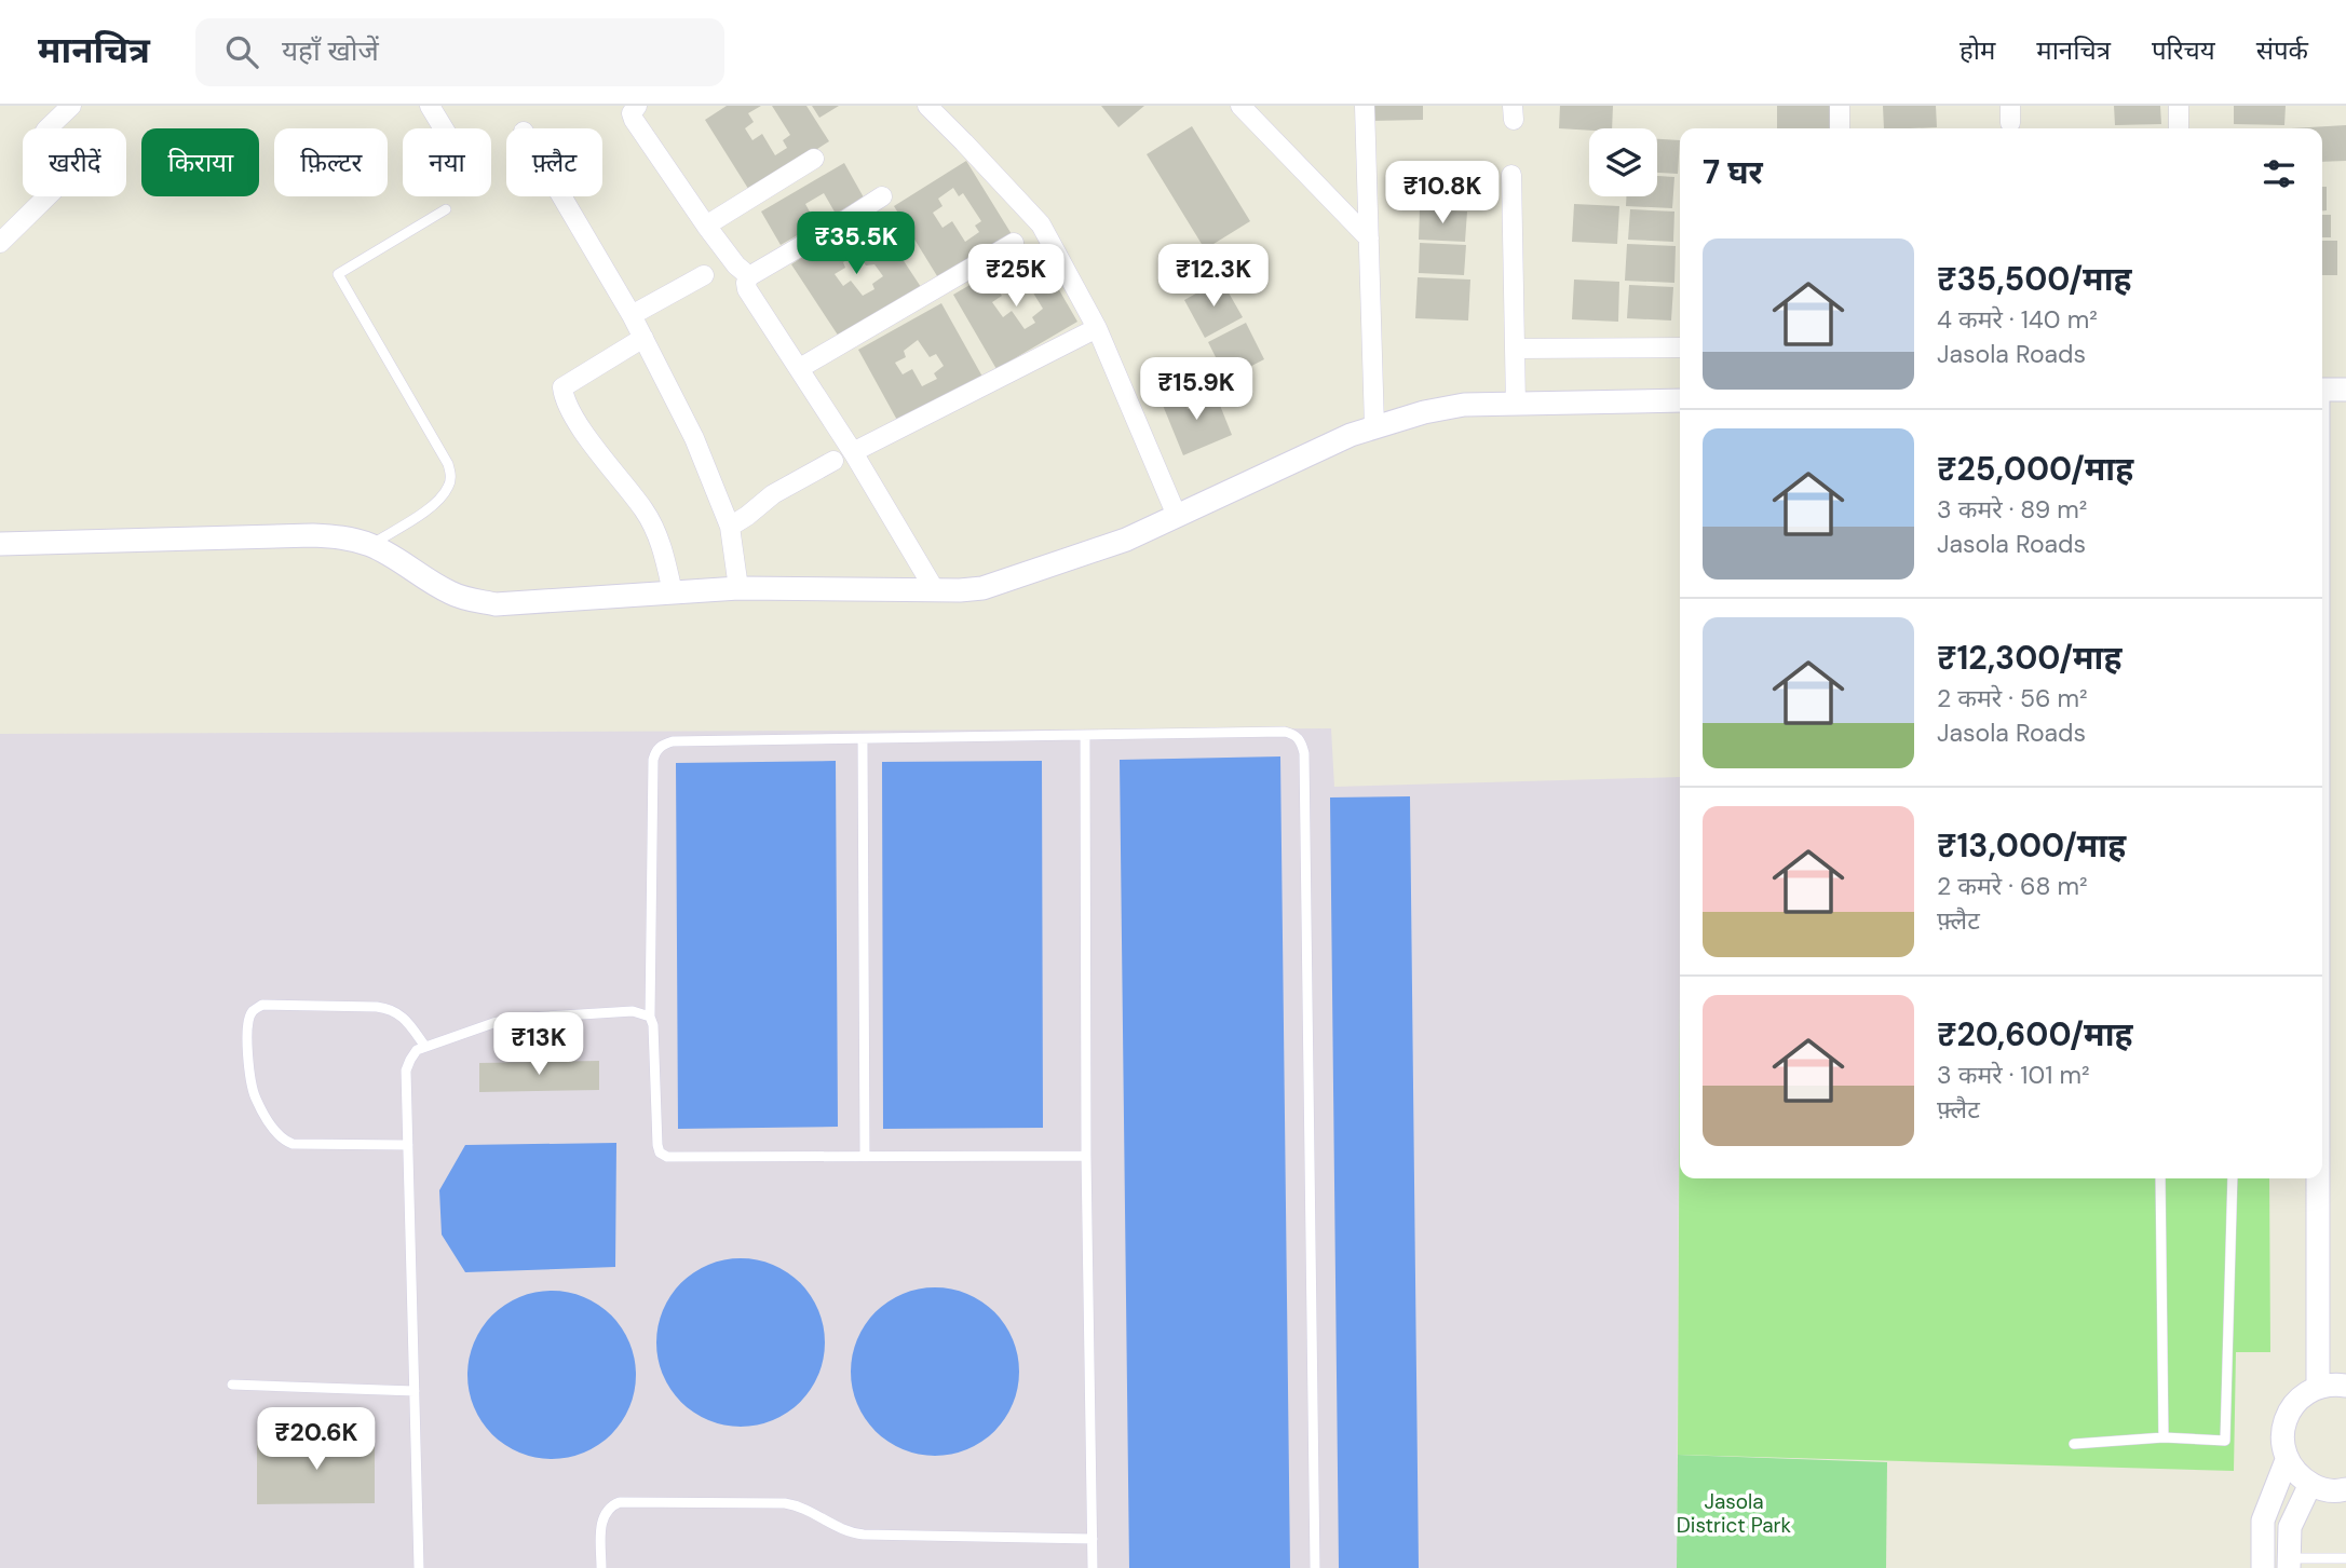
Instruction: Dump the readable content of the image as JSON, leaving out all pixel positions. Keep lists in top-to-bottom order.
{
  "parks": ["Jasola District Park"],
  "page": {
    "header": "मानचित्र",
    "search": "यहाँ खोजें",
    "nav": [
      "होम",
      "मानचित्र",
      "परिचय",
      "संपर्क"
    ],
    "chip": [
      "खरीदें",
      "किराया",
      "फ़िल्टर",
      "नया",
      "फ़्लैट"
    ],
    "heading": "7 घर",
    "price": [
      "₹10.8K",
      "₹35.5K",
      "₹25K",
      "₹12.3K",
      "₹15.9K",
      "₹13K",
      "₹20.6K"
    ],
    "list": [
      {
        "name": "₹35,500/माह",
        "note": "4 कमरे · 140 m² · Jasola Roads"
      },
      {
        "name": "₹25,000/माह",
        "note": "3 कमरे · 89 m² · Jasola Roads"
      },
      {
        "name": "₹12,300/माह",
        "note": "2 कमरे · 56 m² · Jasola Roads"
      },
      {
        "name": "₹13,000/माह",
        "note": "2 कमरे · 68 m² · फ़्लैट"
      },
      {
        "name": "₹20,600/माह",
        "note": "3 कमरे · 101 m² · फ़्लैट"
      }
    ]
  }
}
